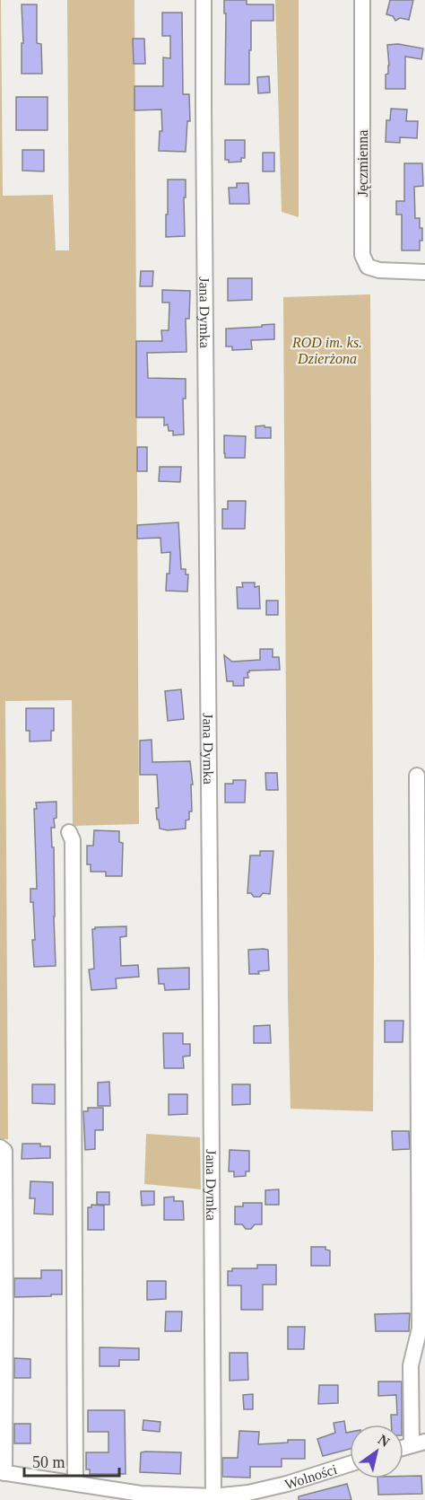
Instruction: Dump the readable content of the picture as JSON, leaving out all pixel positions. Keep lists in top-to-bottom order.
{
  "streets": {
    "street": ["Jęczmienna", "Jana Dymka", "Wolności"]
  },
  "crossings": [
    ["Jana Dymka", "Wolności"]
  ],
  "parks": ["ROD im. ks. Dzierżona"],
  "scale_bar": "50 m",
  "north": "top right"
}
